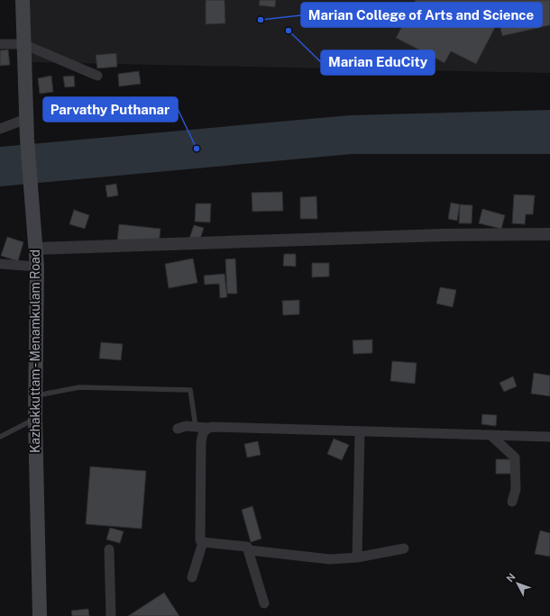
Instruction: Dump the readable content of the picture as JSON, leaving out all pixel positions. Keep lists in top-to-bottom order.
{
  "streets": {
    "main road": ["Kazhakkuttam - Menamkulam Road"]
  },
  "places": ["Marian College of Arts and Science", "Marian EduCity", "Parvathy Puthanar"],
  "north": "top left"
}
